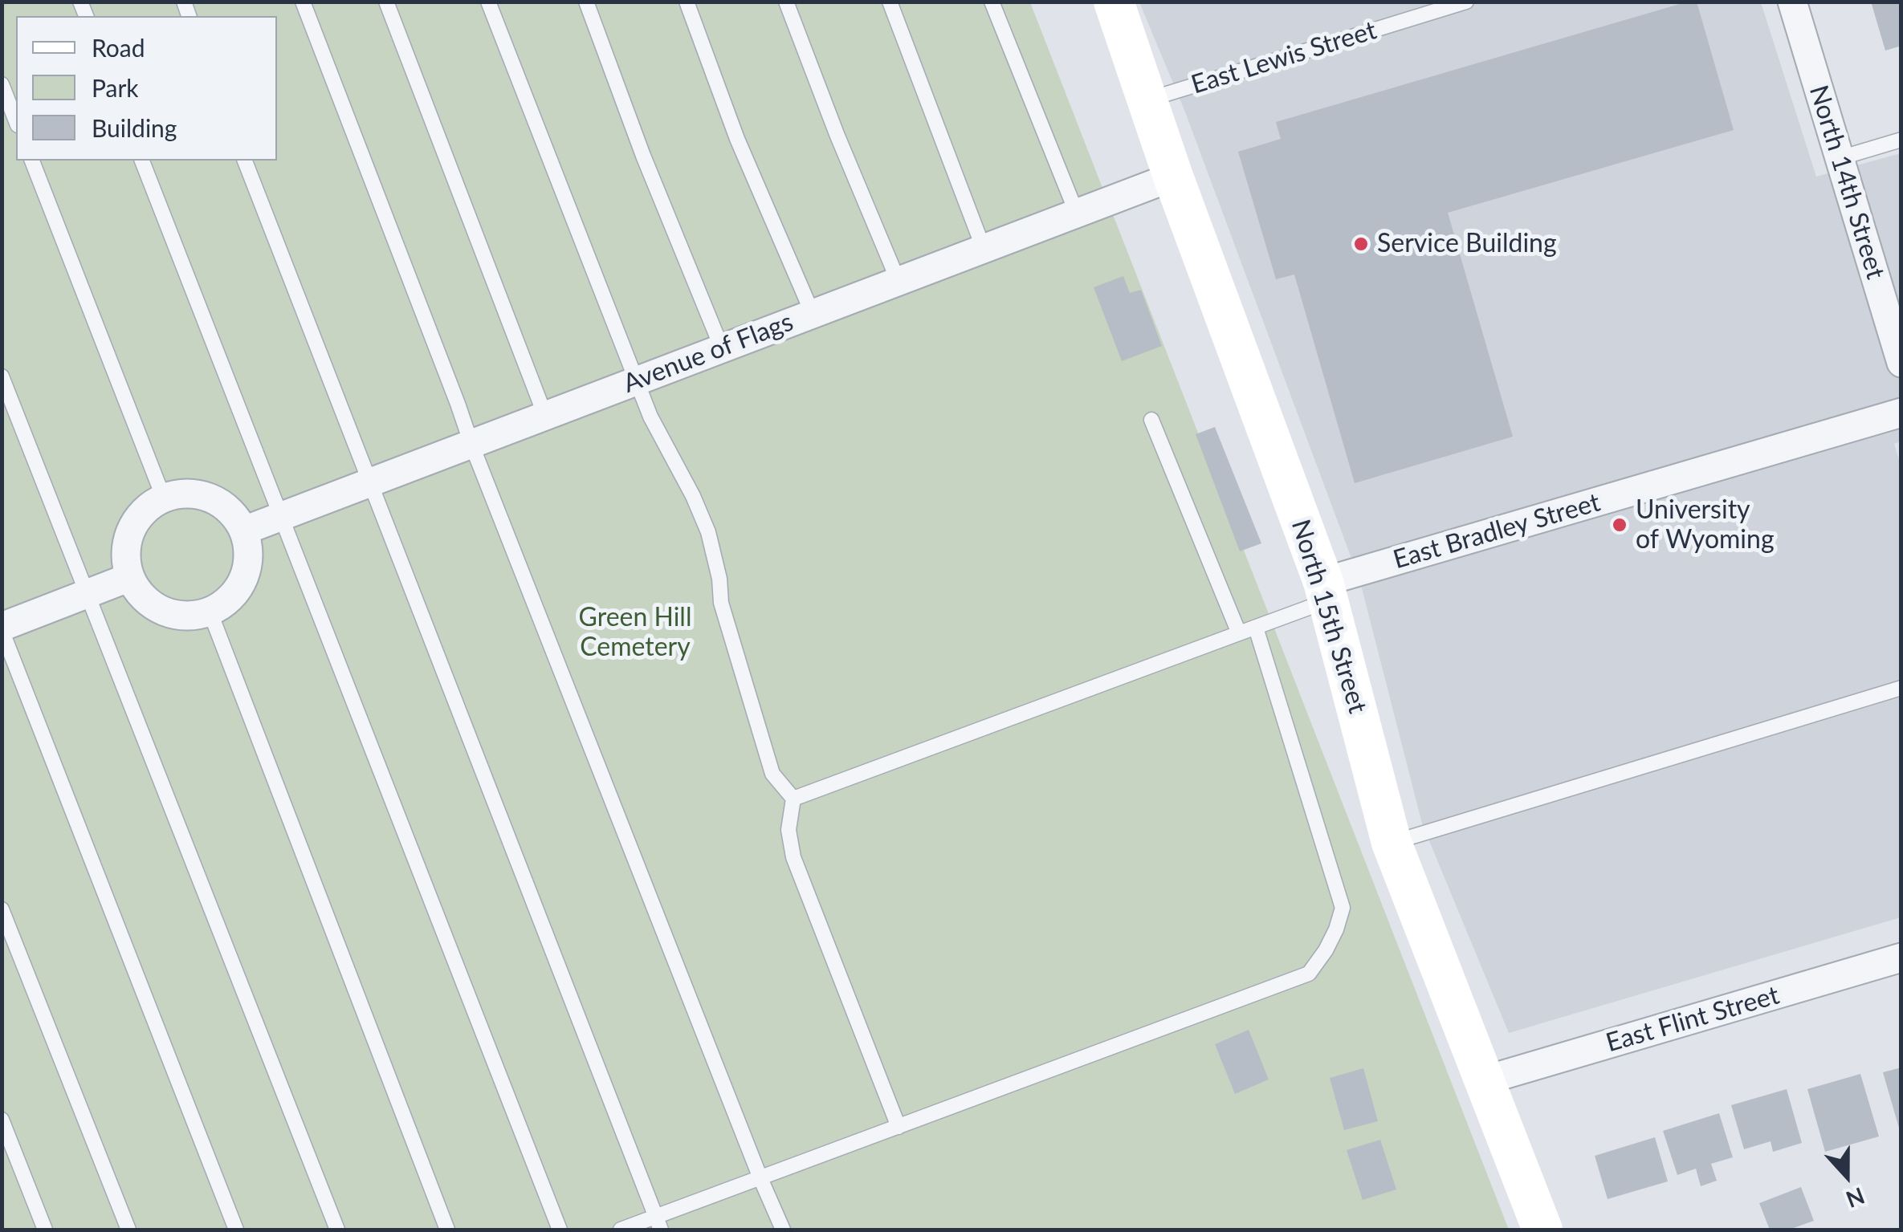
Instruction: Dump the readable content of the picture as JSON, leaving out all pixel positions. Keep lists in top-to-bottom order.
{
  "streets": {
    "main road": ["North 15th Street"],
    "street": [
      "North 14th Street",
      "Avenue of Flags",
      "East Bradley Street",
      "East Flint Street"
    ],
    "lane": ["East Lewis Street"]
  },
  "crossings": [
    ["East Lewis Street", "North 15th Street"],
    ["Avenue of Flags", "North 15th Street"],
    ["East Bradley Street", "North 15th Street"],
    ["North 15th Street", "East Flint Street"]
  ],
  "parks": ["Green Hill Cemetery"],
  "places": ["Service Building", "University of Wyoming"],
  "legend": ["Road", "Park", "Building"],
  "north": "bottom"
}
